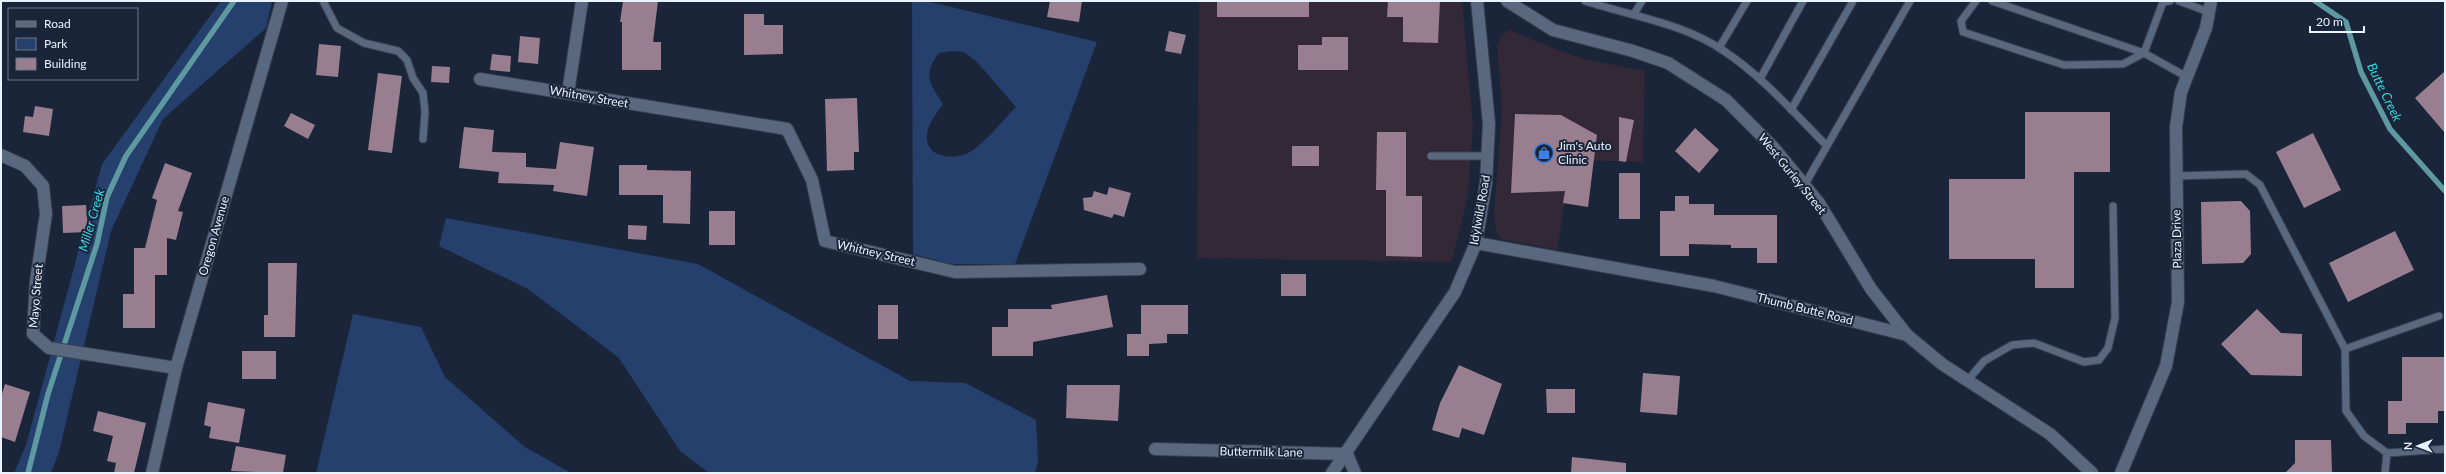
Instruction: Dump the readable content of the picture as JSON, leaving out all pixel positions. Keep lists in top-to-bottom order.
{
  "streets": {
    "street": [
      "Whitney Street",
      "West Gurley Street",
      "Idylwild Road",
      "Oregon Avenue",
      "Plaza Drive",
      "Mayo Street",
      "Thumb Butte Road",
      "Buttermilk Lane"
    ]
  },
  "crossings": [
    ["West Gurley Street", "Thumb Butte Road"],
    ["Idylwild Road", "Thumb Butte Road"],
    ["Idylwild Road", "Buttermilk Lane"],
    ["Oregon Avenue", "Mayo Street"]
  ],
  "water": ["Butte Creek", "Miller Creek"],
  "places": {
    "shop": ["Jim's Auto Clinic"]
  },
  "legend": ["Road", "Park", "Building"],
  "scale_bar": "20 m",
  "north": "left"
}
